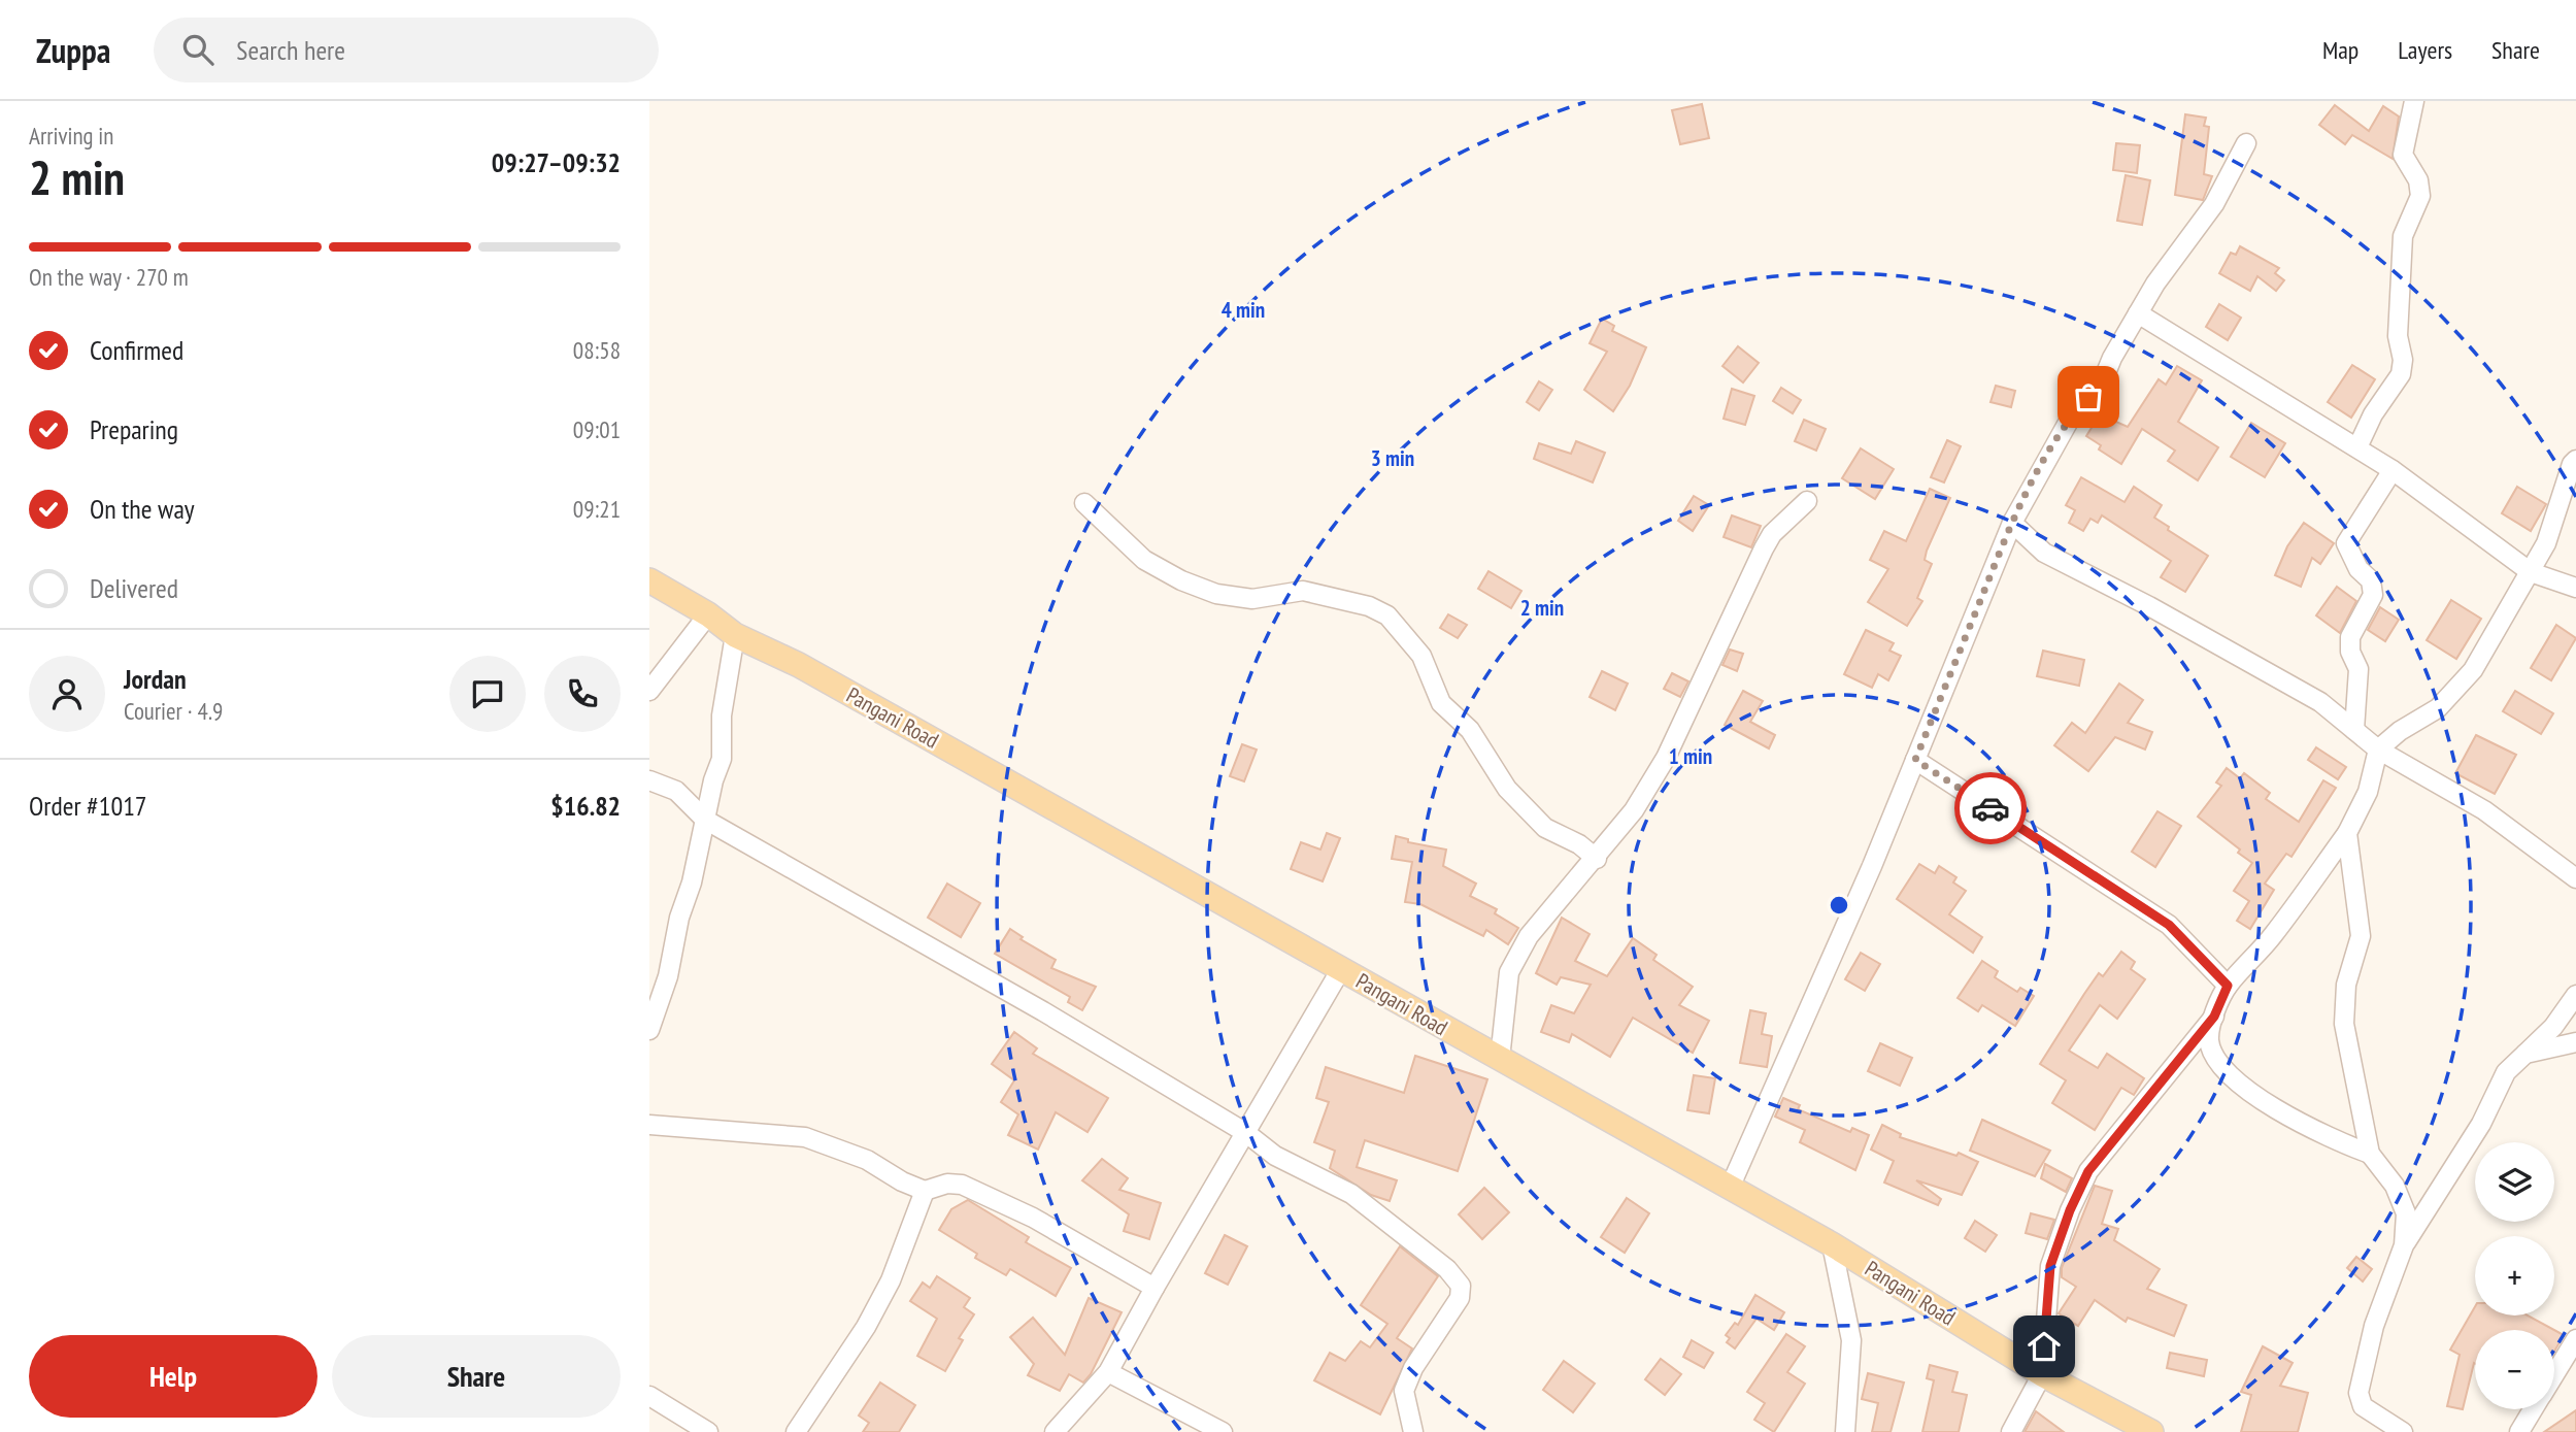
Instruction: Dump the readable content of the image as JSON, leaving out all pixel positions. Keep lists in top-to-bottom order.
{
  "streets": {
    "main road": ["Pangani Road"]
  },
  "page": {
    "header": "Zuppa",
    "search": "Search here",
    "nav": ["Map", "Layers", "Share"],
    "heading": ["2 min", "Arriving in", "09:27–09:32"],
    "panel": [
      "Jordan",
      "Courier · 4.9",
      "Order #1017",
      "$16.82"
    ],
    "bar": "On the way · 270 m",
    "list": [
      ["Confirmed", "08:58"],
      ["Preparing", "09:01"],
      ["On the way", "09:21"],
      "Delivered"
    ],
    "map_buttons": ["+", "−"],
    "buttons": ["Help", "Share"]
  },
  "rings": [
    "4 min",
    "3 min",
    "2 min",
    "1 min"
  ]
}
